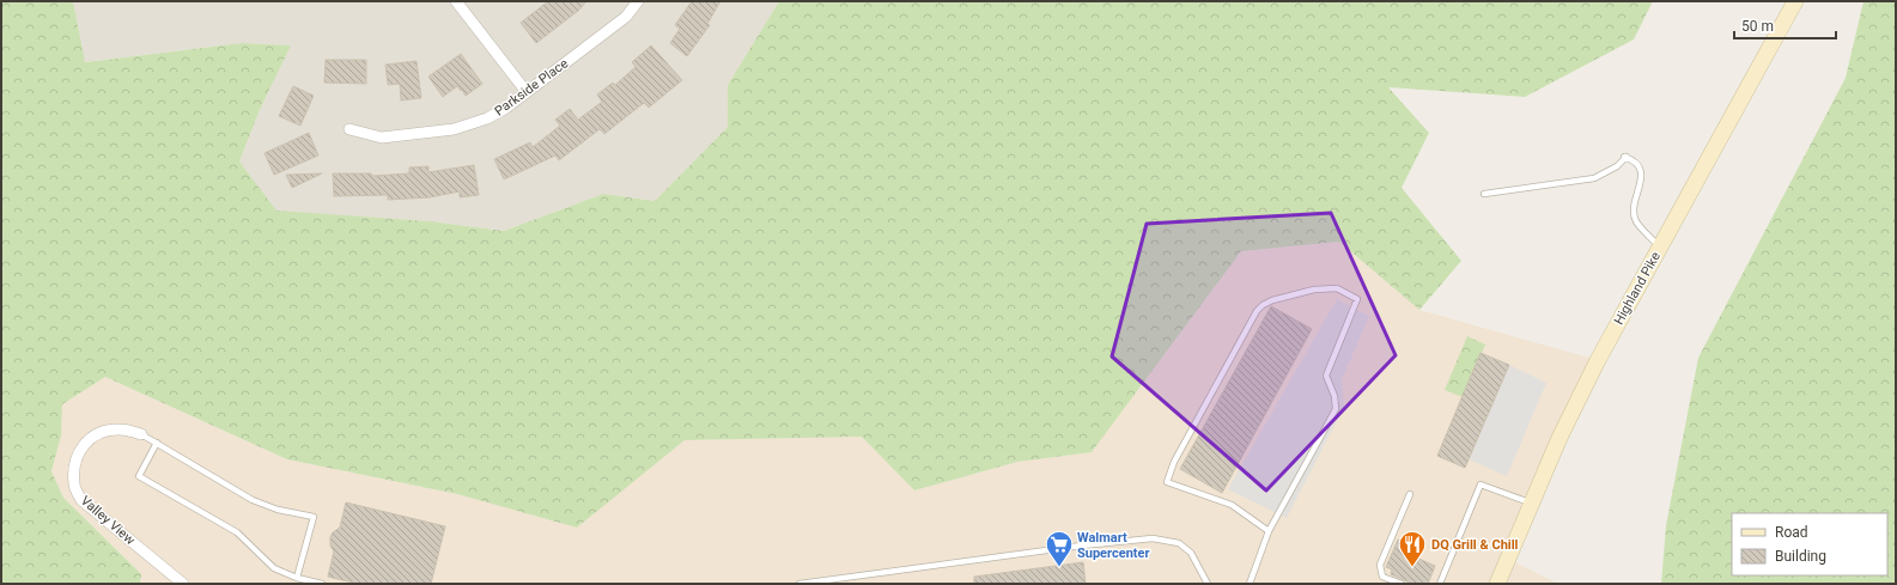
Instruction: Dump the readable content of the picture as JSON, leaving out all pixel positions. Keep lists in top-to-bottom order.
{
  "streets": {
    "main road": ["Highland Pike"],
    "street": ["Parkside Place", "Valley View"]
  },
  "places": {
    "supermarket": ["Walmart Supercenter"],
    "restaurant": ["DQ Grill & Chill"]
  },
  "legend": ["Road", "Building"],
  "scale_bar": "50 m"
}
